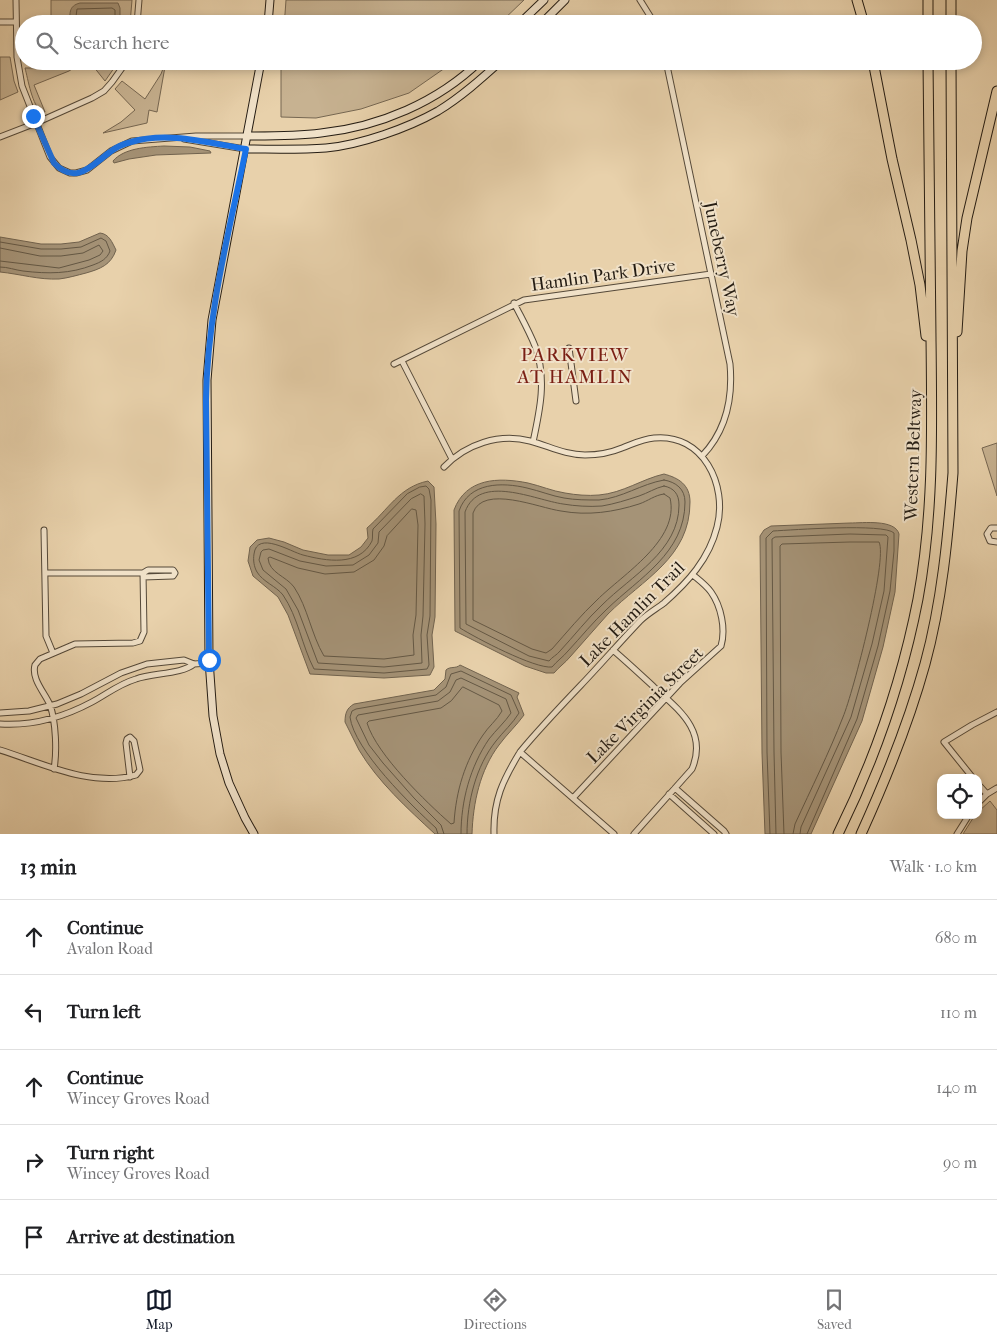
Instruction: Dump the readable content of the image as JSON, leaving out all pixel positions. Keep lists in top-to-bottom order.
{
  "streets": {
    "highway": ["Western Beltway"],
    "street": [
      "Juneberry Way",
      "Hamlin Park Drive",
      "Lake Hamlin Trail",
      "Lake Virginia Street"
    ]
  },
  "crossings": [
    ["Juneberry Way", "Hamlin Park Drive"],
    ["Juneberry Way", "Lake Hamlin Trail"],
    ["Lake Hamlin Trail", "Lake Virginia Street"]
  ],
  "districts": ["PARKVIEW AT HAMLIN"],
  "page": {
    "search": "Search here",
    "heading": ["13 min", "Walk · 1.0 km"],
    "list": [
      ["Continue", "Avalon Road", "680 m"],
      ["Turn left", "110 m"],
      ["Continue", "Wincey Groves Road", "140 m"],
      ["Turn right", "Wincey Groves Road", "90 m"],
      "Arrive at destination"
    ],
    "nav": ["Map", "Directions", "Saved"]
  }
}
